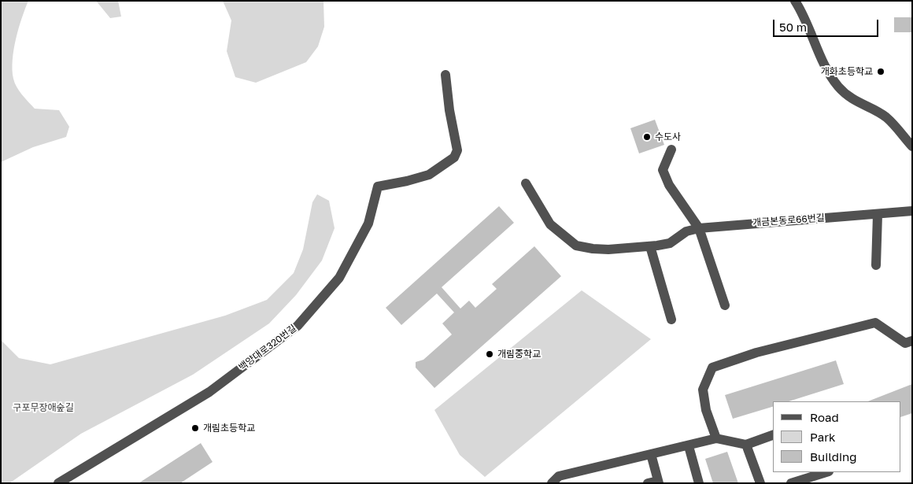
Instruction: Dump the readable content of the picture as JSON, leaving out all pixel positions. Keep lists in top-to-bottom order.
{
  "streets": {
    "street": ["개금본동로66번길", "백양대로320번길"]
  },
  "parks": ["구포무장애숲길"],
  "places": [
    "개화초등학교",
    "수도사",
    "개림중학교",
    "개림초등학교"
  ],
  "legend": ["Road", "Park", "Building"],
  "scale_bar": "50 m"
}
